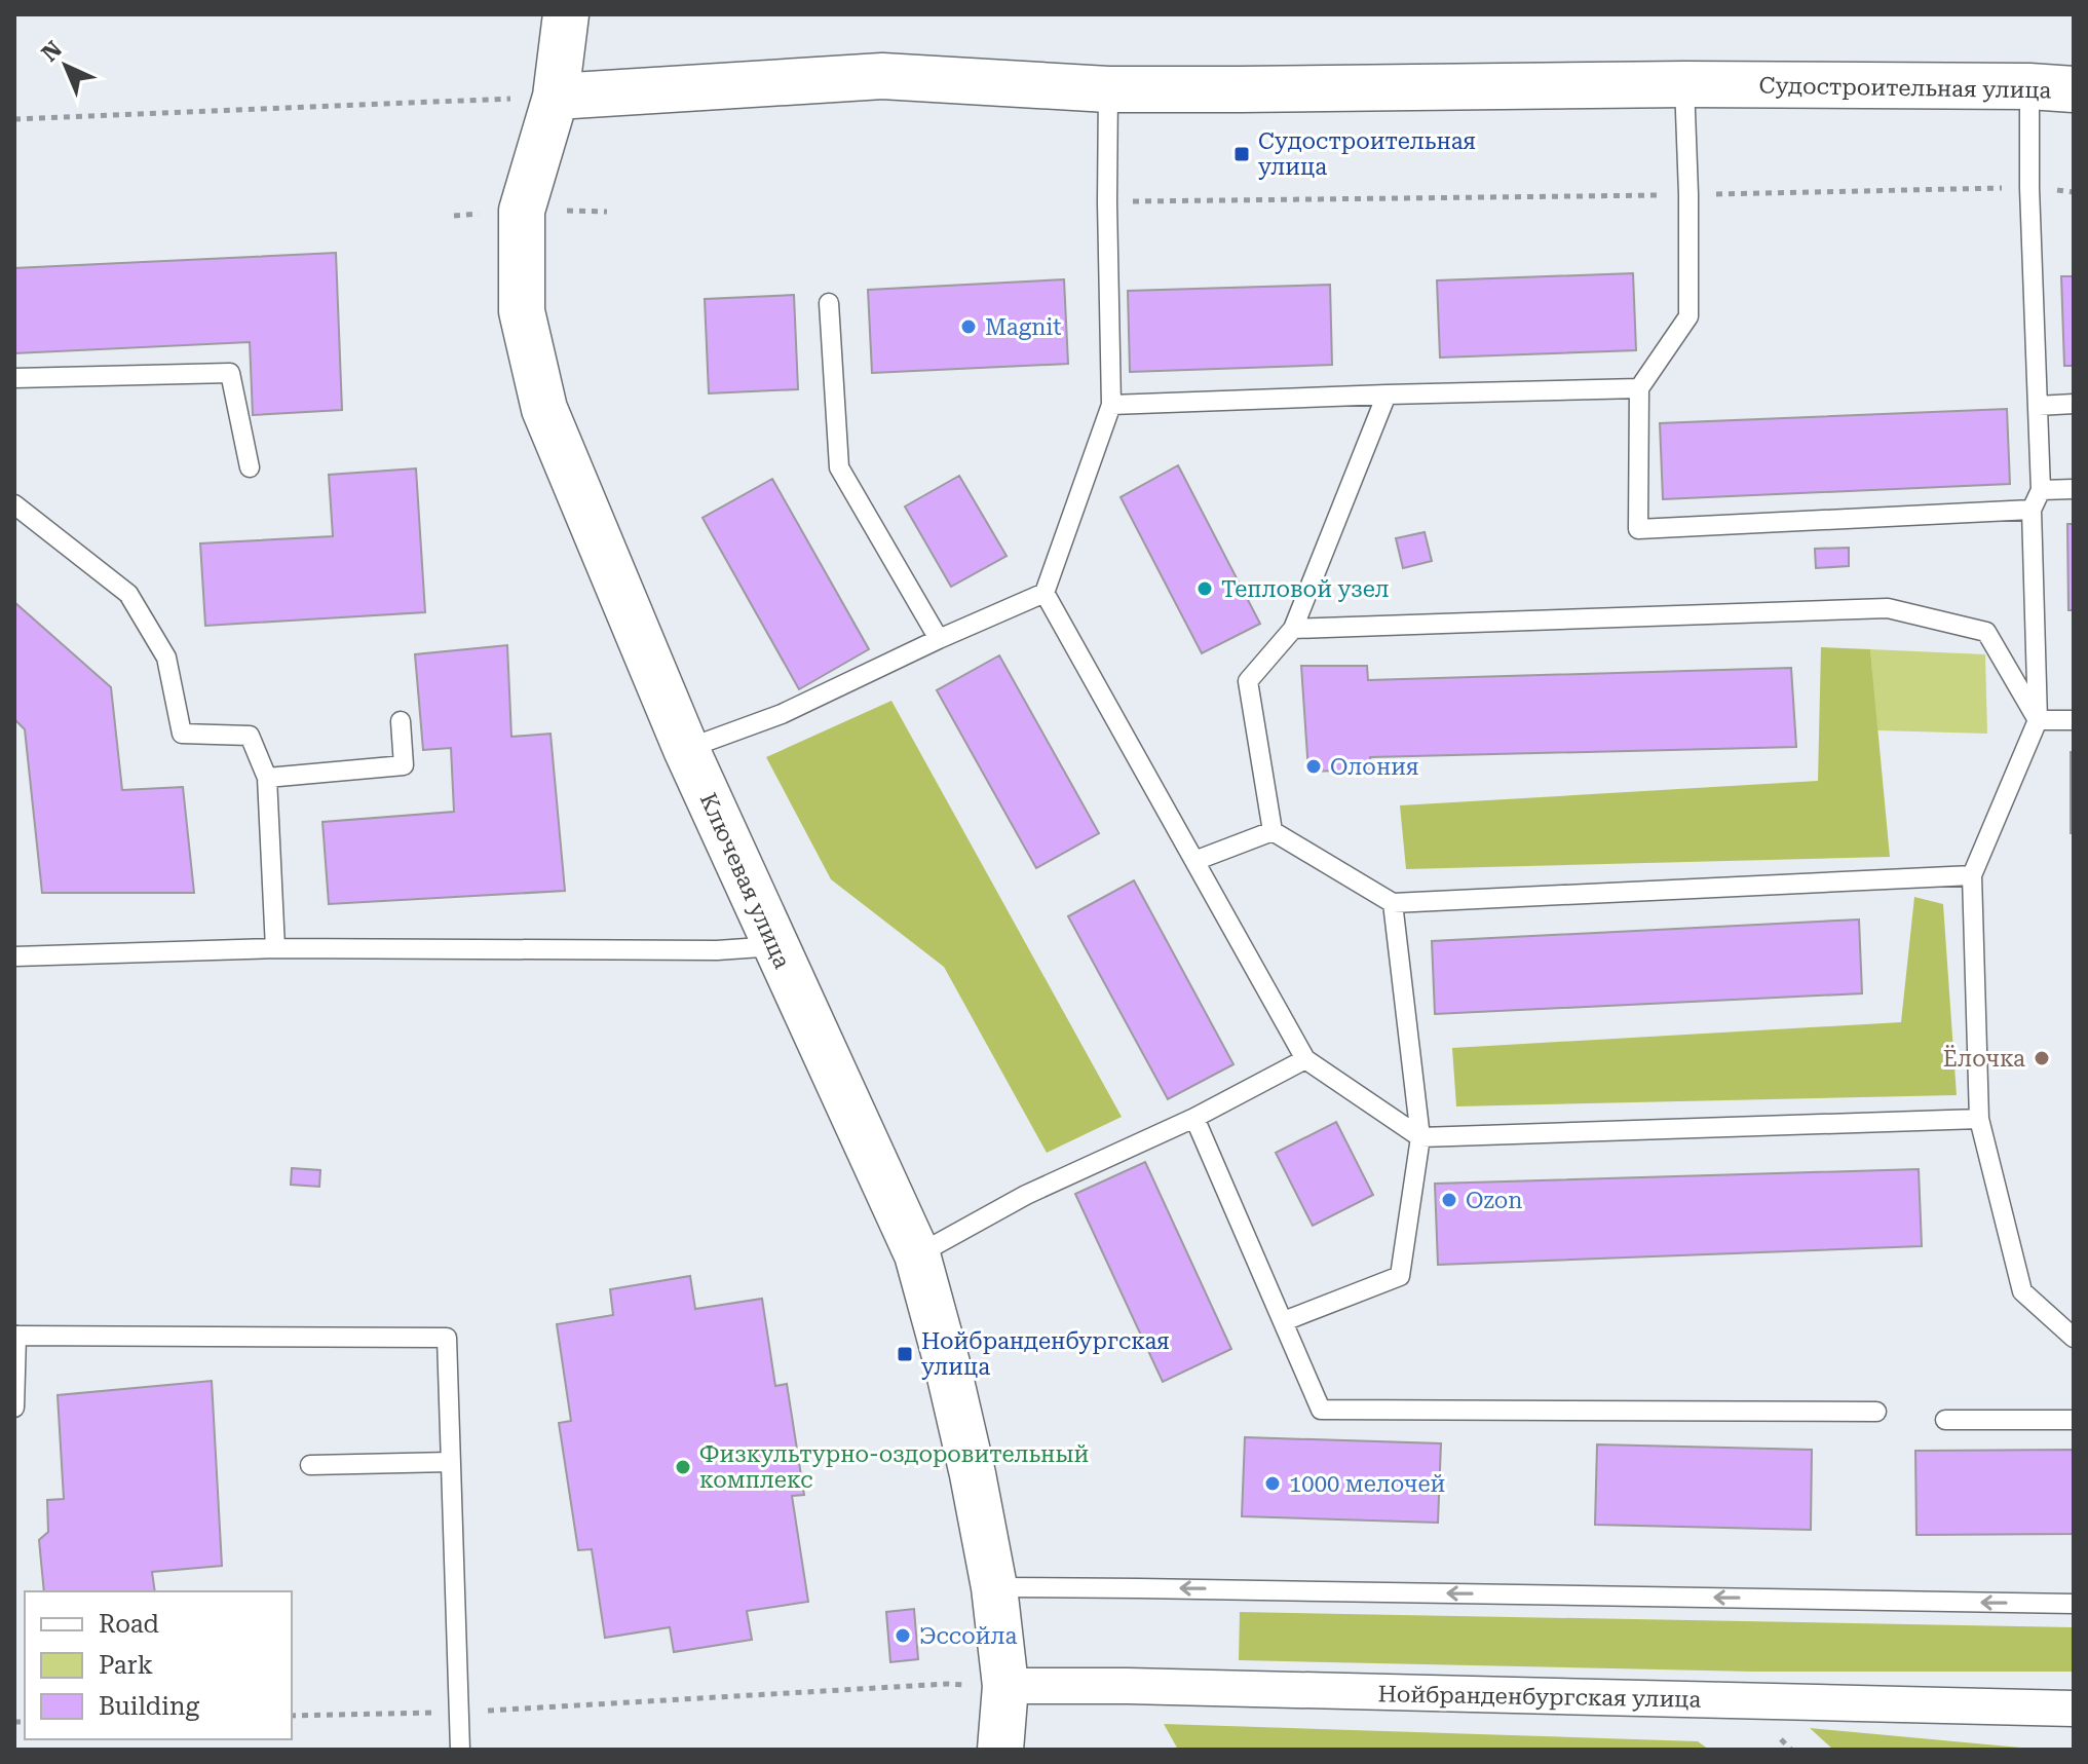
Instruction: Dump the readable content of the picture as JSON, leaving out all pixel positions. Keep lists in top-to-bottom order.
{
  "streets": {
    "main road": ["Судостроительная улица", "Ключевая улица"],
    "street": ["Нойбранденбургская улица"]
  },
  "crossings": [
    ["Судостроительная улица", "Ключевая улица"],
    ["Ключевая улица", "Нойбранденбургская улица"]
  ],
  "places": {
    "transit": ["Судостроительная улица", "Нойбранденбургская улица"],
    "other": [
      "Magnit",
      "Тепловой узел",
      "Олония",
      "Ёлочка",
      "Ozon",
      "Физкультурно-оздоровительный комплекс",
      "1000 мелочей",
      "Эссойла"
    ]
  },
  "legend": ["Road", "Park", "Building"],
  "north": "top left"
}
